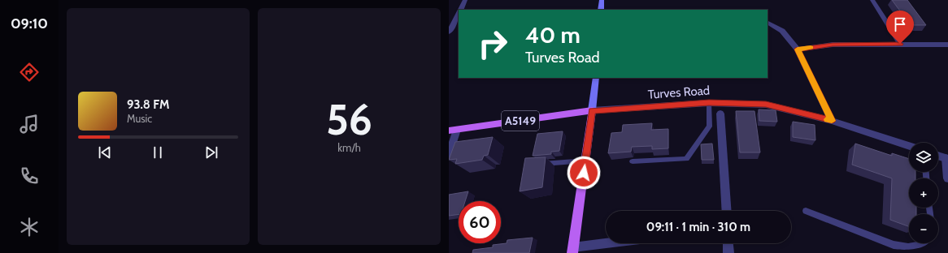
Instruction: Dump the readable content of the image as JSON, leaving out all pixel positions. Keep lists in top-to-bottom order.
{
  "streets": {
    "main road": ["A5149"],
    "street": ["Turves Road"]
  },
  "crossings": [
    ["Turves Road", "A5149"]
  ],
  "page": {
    "tabs": "09:10",
    "tile": ["56", "km/h"],
    "turn": ["40 m", "Turves Road"],
    "song": ["93.8 FM", "Music"],
    "map_buttons": ["+", "−"],
    "limit": "60",
    "trip": "09:11 · 1 min · 310 m"
  }
}
